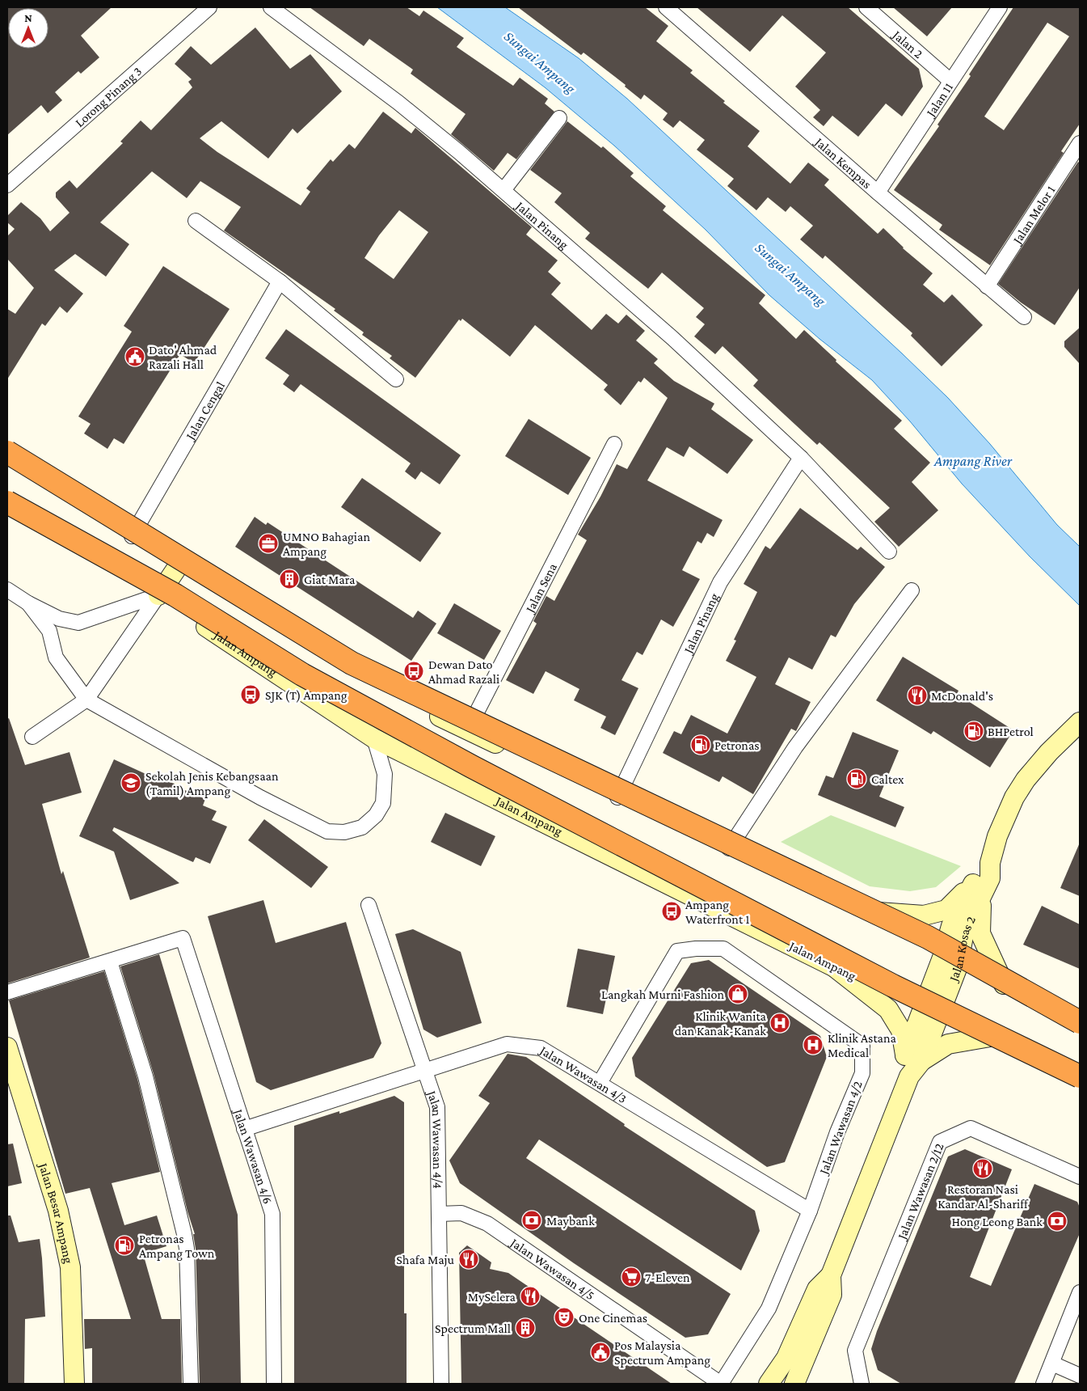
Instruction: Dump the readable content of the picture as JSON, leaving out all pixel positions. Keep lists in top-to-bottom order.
{
  "streets": {
    "main road": ["Jalan Ampang", "Jalan Kosas 2", "Jalan Besar Ampang"],
    "street": [
      "Jalan 2",
      "Lorong Pinang 3",
      "Jalan 11",
      "Jalan Kempas",
      "Jalan Melor 1",
      "Jalan Pinang",
      "Jalan Cengal",
      "Jalan Sena",
      "Jalan Wawasan 4/3",
      "Jalan Wawasan 4/2",
      "Jalan Wawasan 4/4",
      "Jalan Wawasan 4/6",
      "Jalan Wawasan 2/12",
      "Jalan Wawasan 4/5"
    ]
  },
  "crossings": [
    ["Jalan 2", "Jalan 11"],
    ["Jalan 11", "Jalan Kempas"],
    ["Jalan Kempas", "Jalan Melor 1"],
    ["Jalan Ampang", "Jalan Kosas 2"],
    ["Jalan Wawasan 4/3", "Jalan Wawasan 4/2"],
    ["Jalan Wawasan 4/3", "Jalan Wawasan 4/4"],
    ["Jalan Wawasan 4/3", "Jalan Wawasan 4/6"],
    ["Jalan Wawasan 4/2", "Jalan Wawasan 4/5"],
    ["Jalan Wawasan 4/4", "Jalan Wawasan 4/5"]
  ],
  "water": ["Sungai Ampang", "Ampang River"],
  "places": {
    "public building": ["Dato' Ahmad Razali Hall", "Pos Malaysia Spectrum Ampang"],
    "office": ["UMNO Bahagian Ampang"],
    "building": ["Giat Mara", "Spectrum Mall"],
    "bus stop": ["Dewan Dato Ahmad Razali", "SJK (T) Ampang", "Ampang Waterfront 1"],
    "restaurant": [
      "McDonald's",
      "Restoran Nasi Kandar Al-Shariff",
      "Shafa Maju",
      "MySelera"
    ],
    "fuel station": [
      "BHPetrol",
      "Petronas",
      "Caltex",
      "Petronas Ampang Town"
    ],
    "school or university": ["Sekolah Jenis Kebangsaan (Tamil) Ampang"],
    "shop": ["Langkah Murni Fashion"],
    "hospital": ["Klinik Wanita dan Kanak-Kanak", "Klinik Astana Medical"],
    "bank": ["Maybank", "Hong Leong Bank"],
    "supermarket": ["7-Eleven"],
    "theatre": ["One Cinemas"]
  },
  "north": "top"
}
